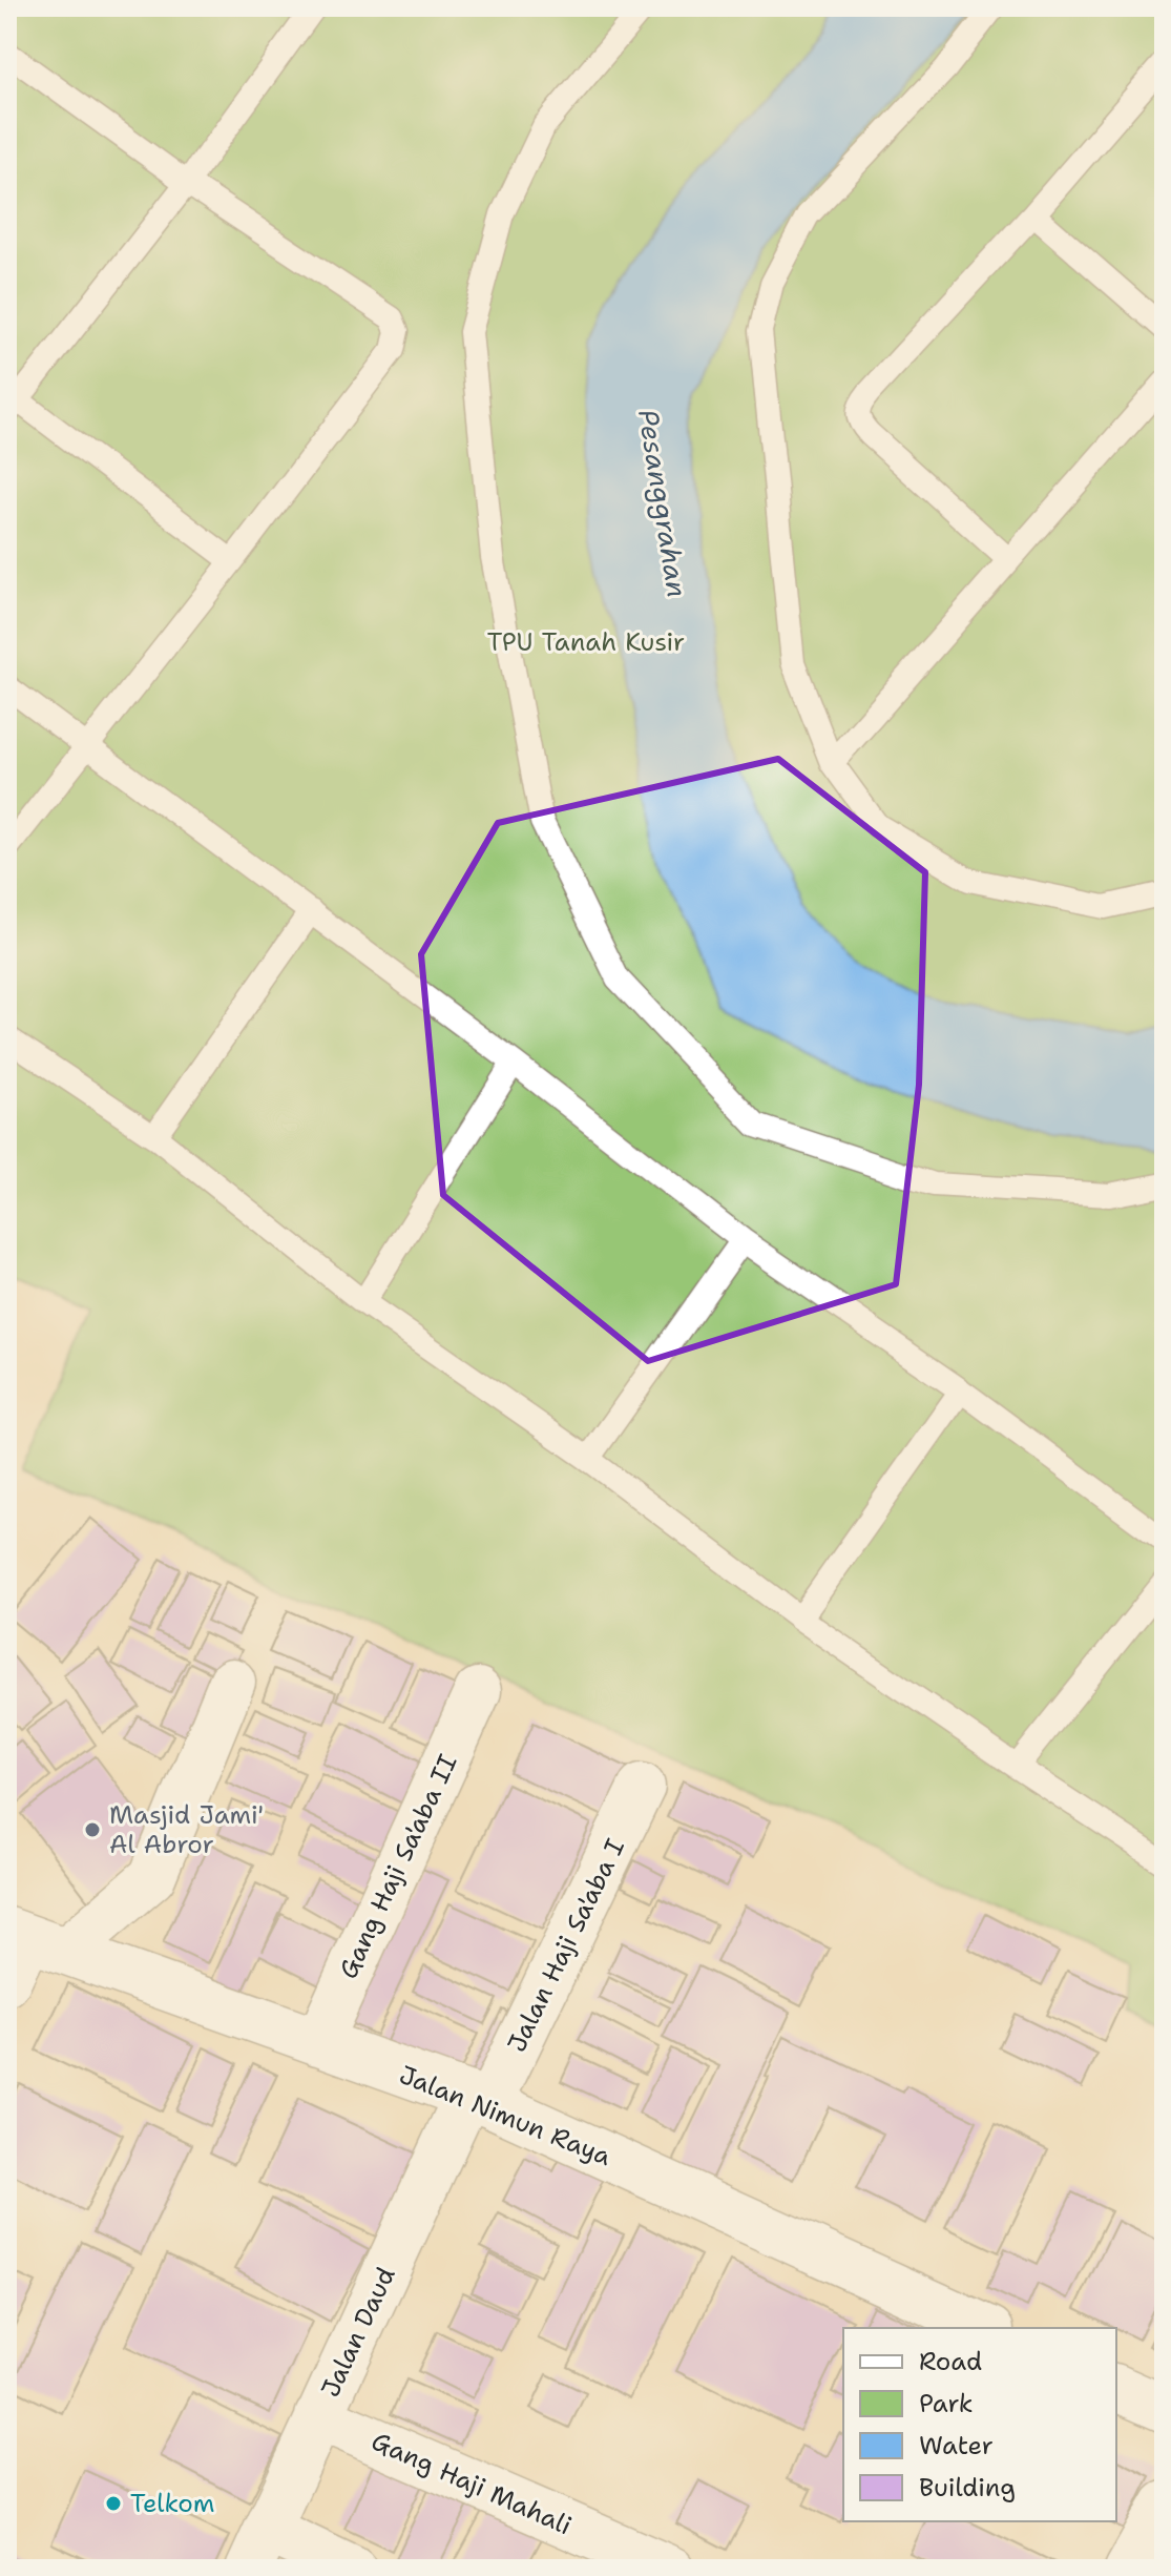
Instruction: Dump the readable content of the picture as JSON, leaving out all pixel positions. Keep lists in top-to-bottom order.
{
  "streets": {
    "street": [
      "Gang Haji Sa'aba II",
      "Jalan Haji Sa'aba I",
      "Jalan Nimun Raya",
      "Jalan Daud",
      "Gang Haji Mahali"
    ]
  },
  "crossings": [
    ["Gang Haji Sa'aba II", "Jalan Nimun Raya"],
    ["Jalan Haji Sa'aba I", "Jalan Nimun Raya"],
    ["Jalan Haji Sa'aba I", "Jalan Daud"],
    ["Jalan Nimun Raya", "Jalan Daud"],
    ["Jalan Daud", "Gang Haji Mahali"]
  ],
  "water": ["Pesanggrahan"],
  "parks": ["TPU Tanah Kusir"],
  "places": ["Masjid Jami' Al Abror", "Telkom"],
  "legend": [
    "Road",
    "Park",
    "Water",
    "Building"
  ]
}
